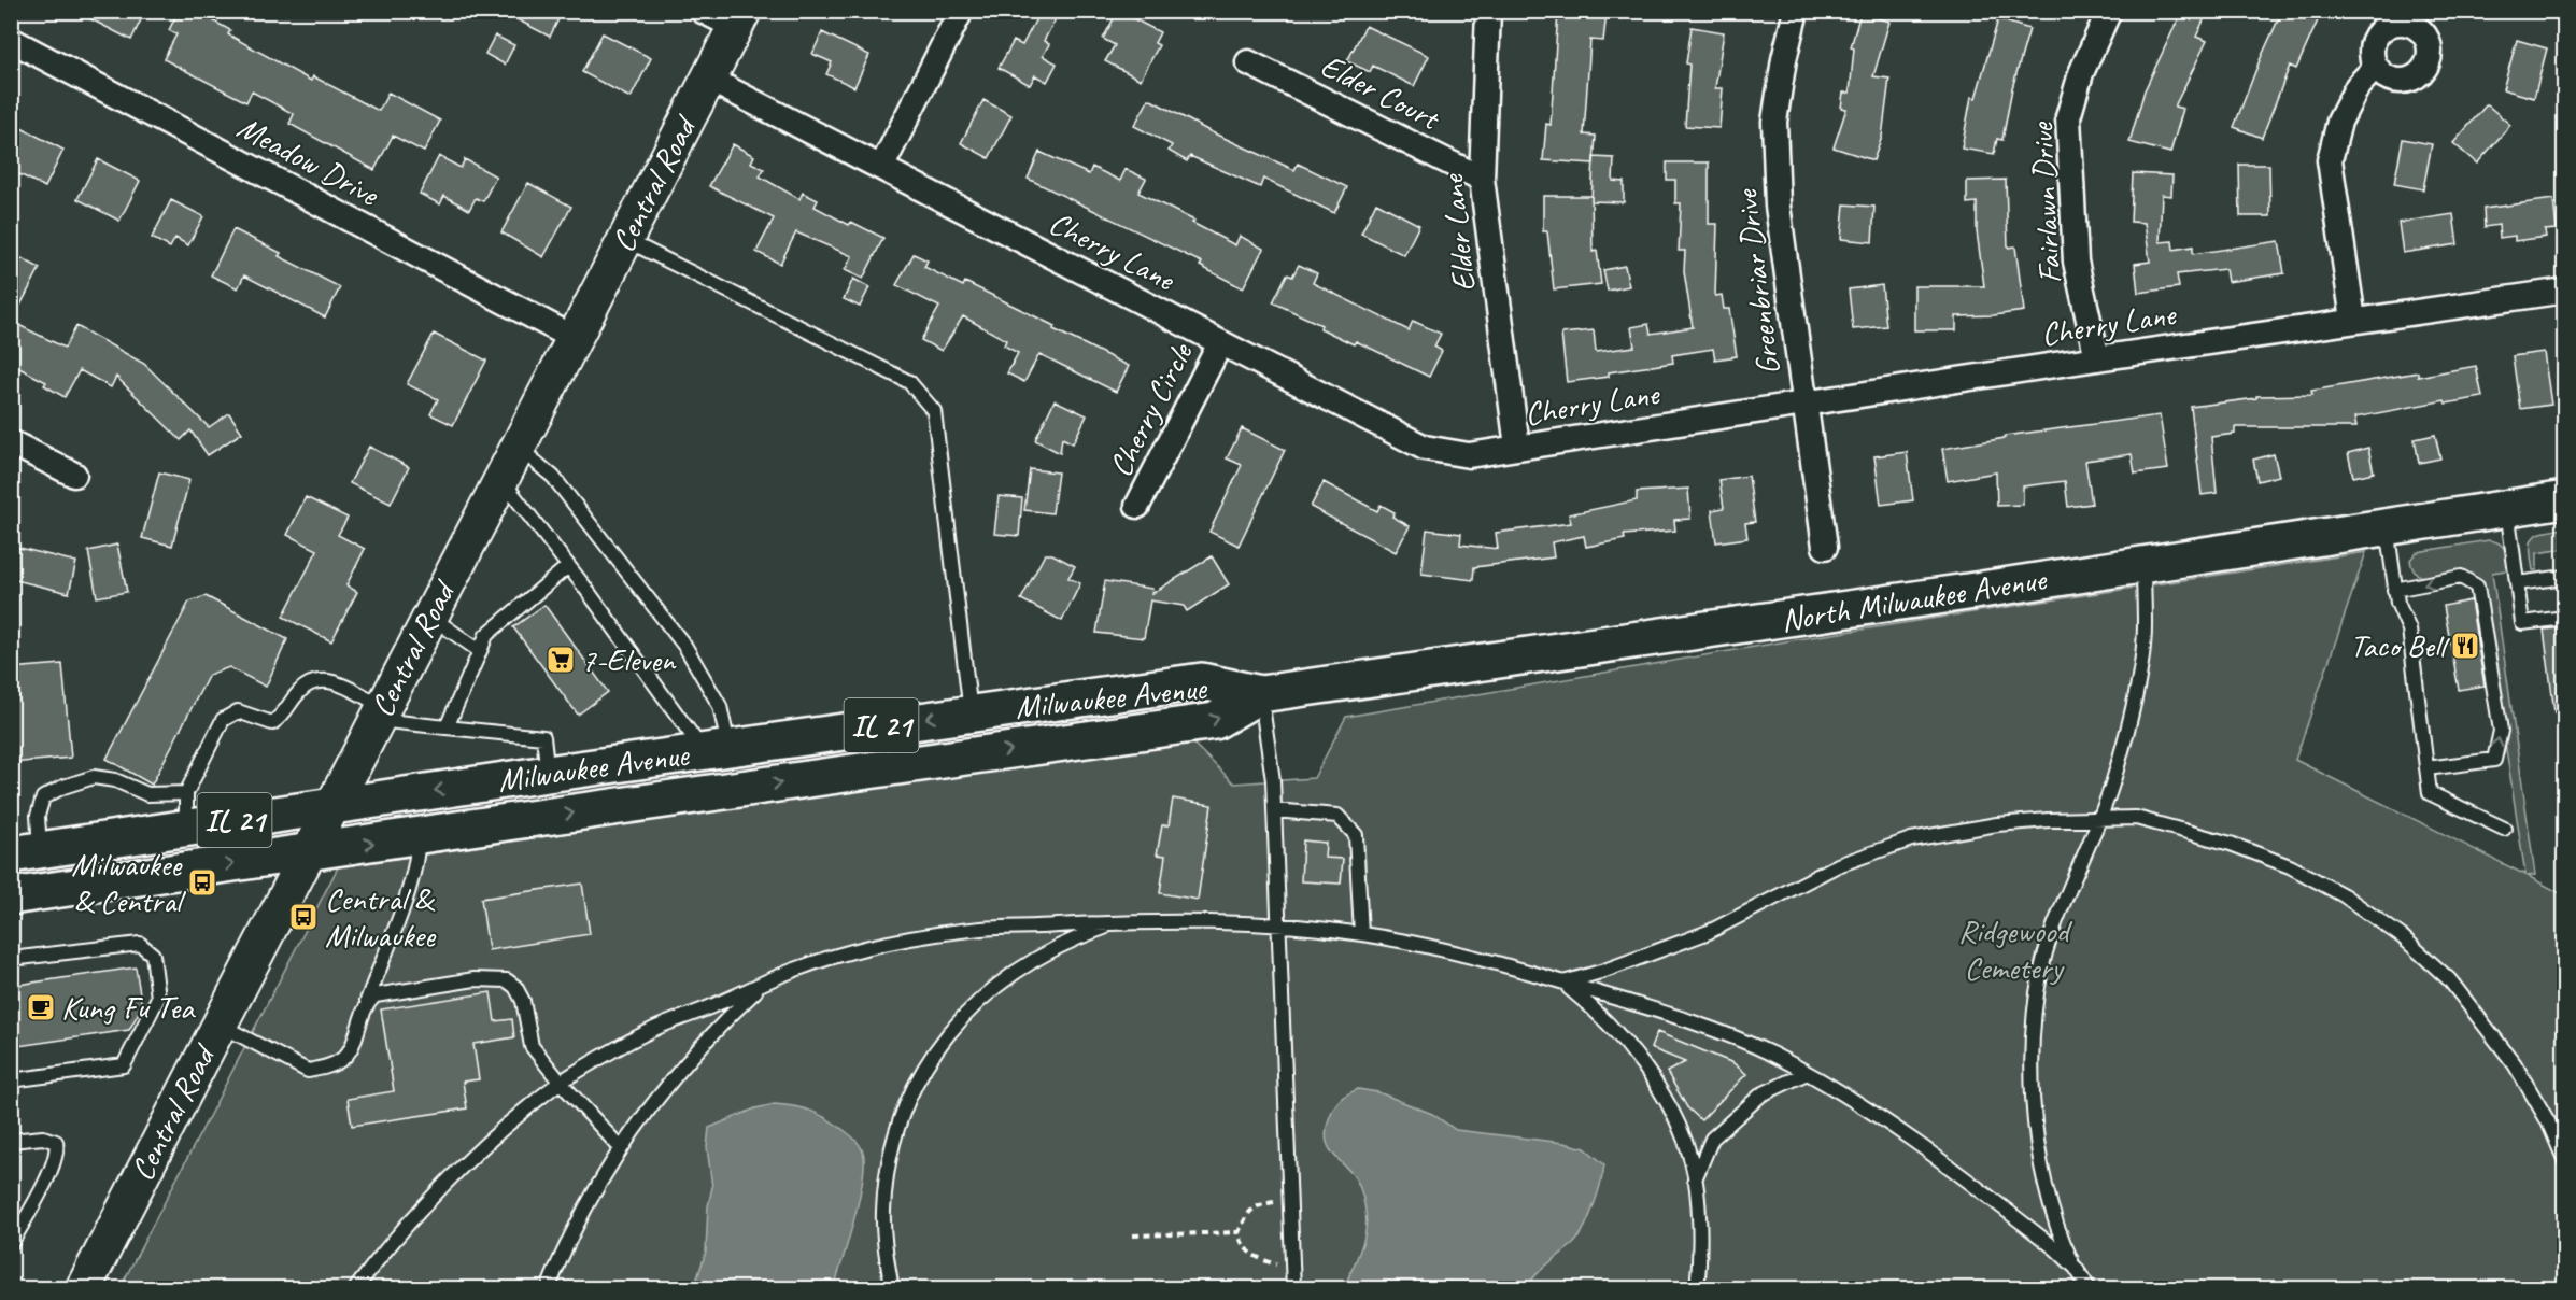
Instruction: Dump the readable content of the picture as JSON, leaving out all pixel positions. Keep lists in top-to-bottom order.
{
  "streets": {
    "main road": [
      "Central Road",
      "North Milwaukee Avenue",
      "Milwaukee Avenue",
      "IL 21"
    ],
    "street": [
      "Elder Court",
      "Meadow Drive",
      "Fairlawn Drive",
      "Elder Lane",
      "Cherry Lane",
      "Greenbriar Drive",
      "Cherry Circle"
    ]
  },
  "crossings": [
    ["Elder Court", "Elder Lane"],
    ["Meadow Drive", "Central Road"],
    ["Central Road", "Cherry Lane"],
    ["Central Road", "Milwaukee Avenue"],
    ["Fairlawn Drive", "Cherry Lane"],
    ["Elder Lane", "Cherry Lane"],
    ["Cherry Lane", "Greenbriar Drive"],
    ["Cherry Lane", "Cherry Circle"],
    ["North Milwaukee Avenue", "Milwaukee Avenue"]
  ],
  "parks": ["Ridgewood Cemetery"],
  "places": {
    "restaurant": ["Taco Bell"],
    "supermarket": ["7-Eleven"],
    "bus stop": ["Milwaukee & Central", "Central & Milwaukee"],
    "cafe": ["Kung Fu Tea"]
  }
}
